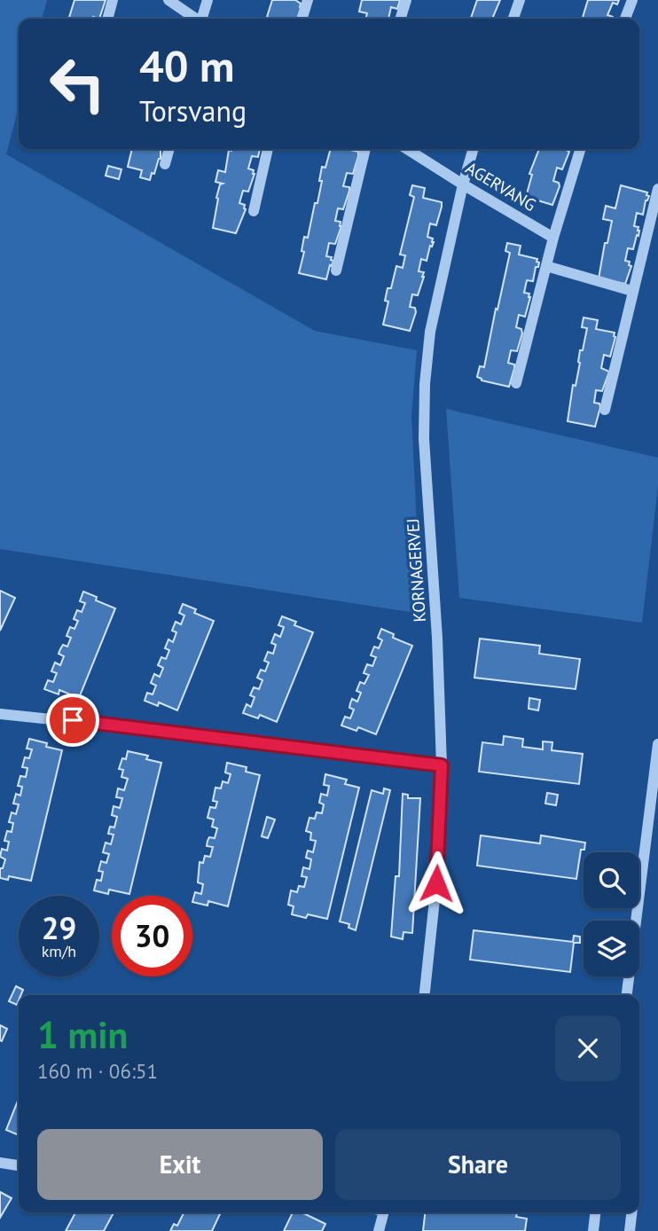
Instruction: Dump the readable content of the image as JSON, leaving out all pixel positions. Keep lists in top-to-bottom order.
{
  "streets": {
    "street": ["AGERVANG", "KORNAGERVEJ"]
  },
  "crossings": [
    ["AGERVANG", "KORNAGERVEJ"]
  ],
  "page": {
    "turn": ["40 m", "Torsvang"],
    "speed": "29 km/h",
    "limit": "30",
    "heading": ["1 min", "160 m · 06:51"],
    "buttons": ["Exit", "Share"]
  }
}
